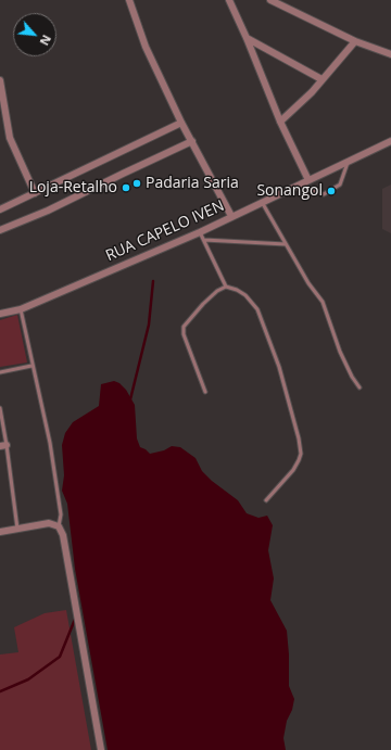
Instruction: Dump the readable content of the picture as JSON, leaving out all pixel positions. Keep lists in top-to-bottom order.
{
  "streets": {
    "street": ["RUA CAPELO IVEN"]
  },
  "places": ["Padaria Saria", "Loja-Retalho", "Sonangol"],
  "north": "bottom right"
}
